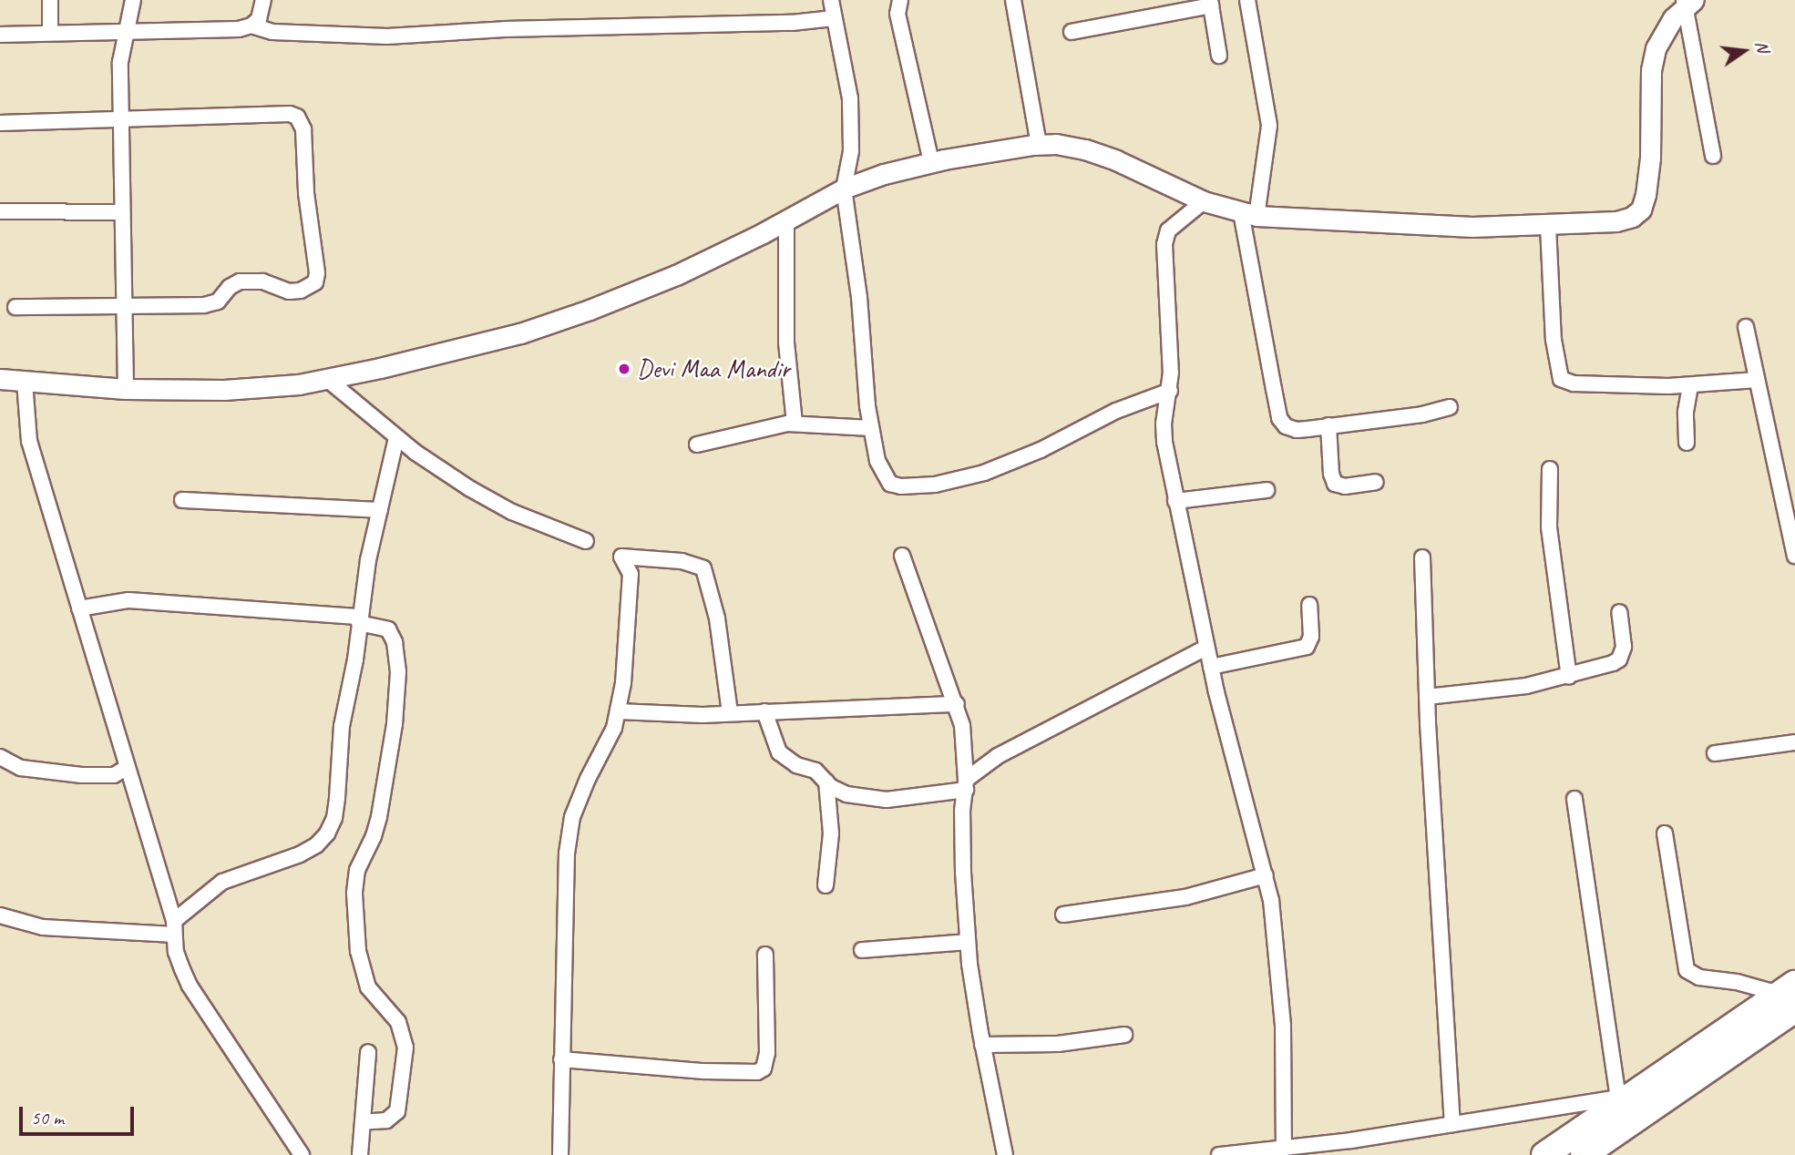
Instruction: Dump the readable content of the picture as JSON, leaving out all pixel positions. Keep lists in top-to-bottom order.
{
  "places": ["Devi Maa Mandir"],
  "scale_bar": "50 m",
  "north": "right"
}
